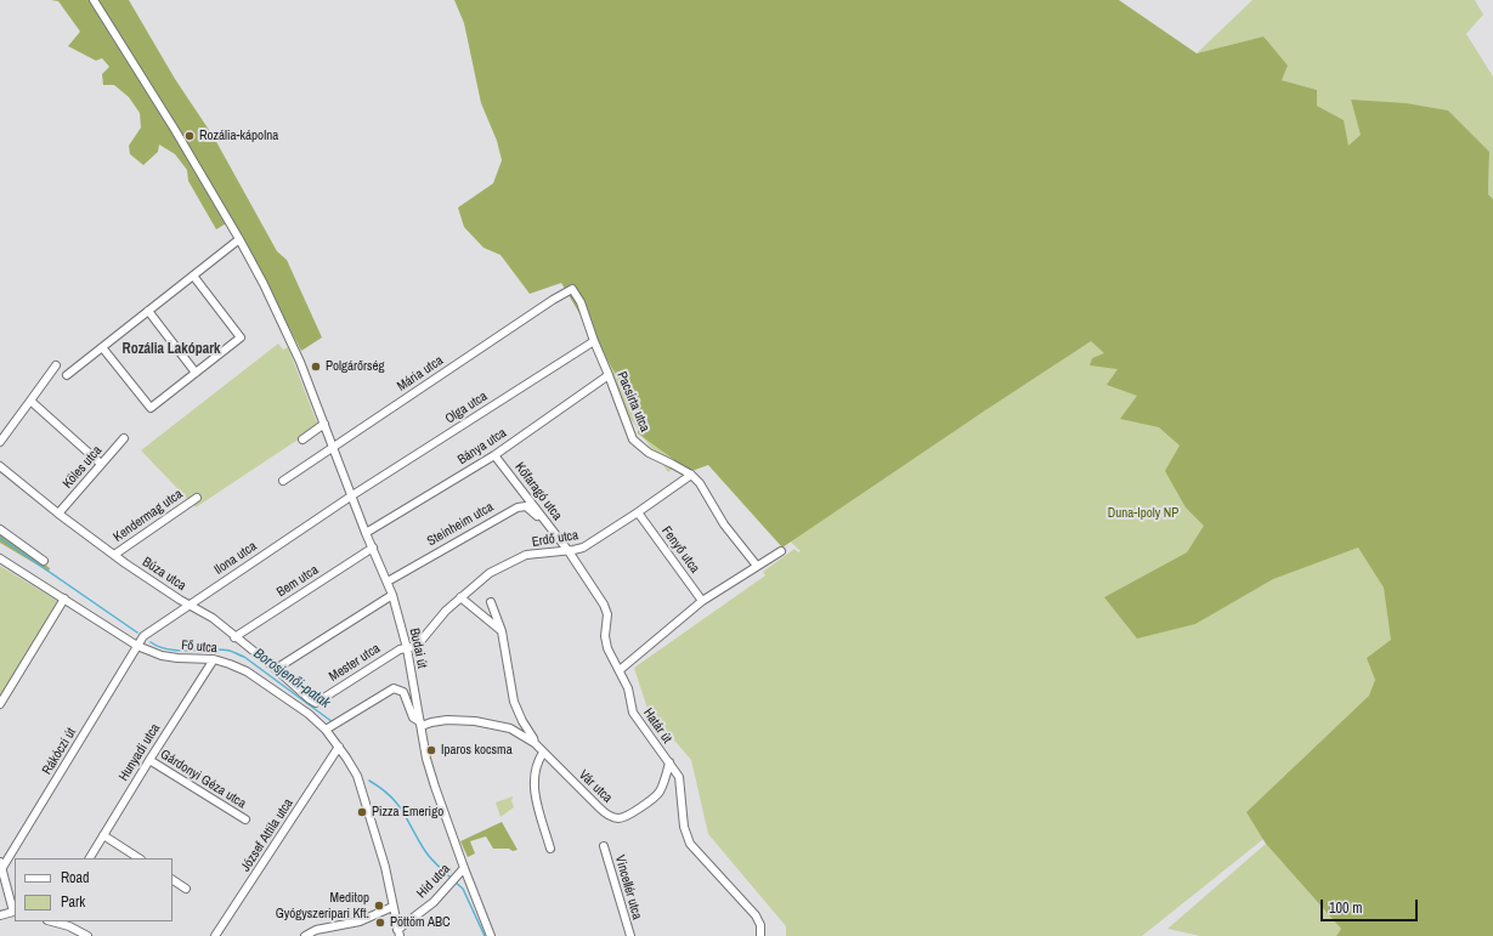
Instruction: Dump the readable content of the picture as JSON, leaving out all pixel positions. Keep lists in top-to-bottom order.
{
  "streets": {
    "street": [
      "Mária utca",
      "Pacsirta utca",
      "Olga utca",
      "Bánya utca",
      "Köles utca",
      "Kőfaragó utca",
      "Kendermag utca",
      "Steinheim utca",
      "Erdő utca",
      "Fenyő utca",
      "Ilona utca",
      "Búza utca",
      "Bem utca",
      "Fő utca",
      "Budai út",
      "Mester utca",
      "Határ út",
      "Rákóczi út",
      "Hunyadi utca",
      "Gárdonyi Géza utca",
      "Vár utca",
      "József Attila utca",
      "Híd utca",
      "Vincellér utca"
    ]
  },
  "crossings": [
    ["Mária utca", "Pacsirta utca"],
    ["Mária utca", "Budai út"],
    ["Pacsirta utca", "Olga utca"],
    ["Pacsirta utca", "Bánya utca"],
    ["Pacsirta utca", "Erdő utca"],
    ["Olga utca", "Ilona utca"],
    ["Olga utca", "Budai út"],
    ["Bánya utca", "Kőfaragó utca"],
    ["Bánya utca", "Budai út"],
    ["Köles utca", "Búza utca"],
    ["Kőfaragó utca", "Steinheim utca"],
    ["Kőfaragó utca", "Erdő utca"],
    ["Kőfaragó utca", "Határ út"],
    ["Kendermag utca", "Búza utca"],
    ["Steinheim utca", "Budai út"],
    ["Erdő utca", "Fenyő utca"],
    ["Erdő utca", "Budai út"],
    ["Erdő utca", "Mester utca"],
    ["Ilona utca", "Búza utca"],
    ["Ilona utca", "Fő utca"],
    ["Ilona utca", "Budai út"],
    ["Ilona utca", "Rákóczi út"],
    ["Búza utca", "Bem utca"],
    ["Búza utca", "Mester utca"],
    ["Bem utca", "Budai út"],
    ["Fő utca", "Rákóczi út"],
    ["Fő utca", "Hunyadi utca"],
    ["Fő utca", "József Attila utca"],
    ["Fő utca", "Híd utca"],
    ["Budai út", "Mester utca"],
    ["Budai út", "Híd utca"],
    ["Határ út", "Vár utca"],
    ["Hunyadi utca", "Gárdonyi Géza utca"]
  ],
  "districts": ["Rozália Lakópark"],
  "water": ["Borosjenői-patak"],
  "parks": ["Duna-Ipoly NP"],
  "places": [
    "Rozália-kápolna",
    "Polgárőrség",
    "Iparos kocsma",
    "Pizza Emerigo",
    "Meditop Gyógyszeripari Kft.",
    "Pöttöm ABC"
  ],
  "legend": ["Road", "Park"],
  "scale_bar": "100 m"
}
